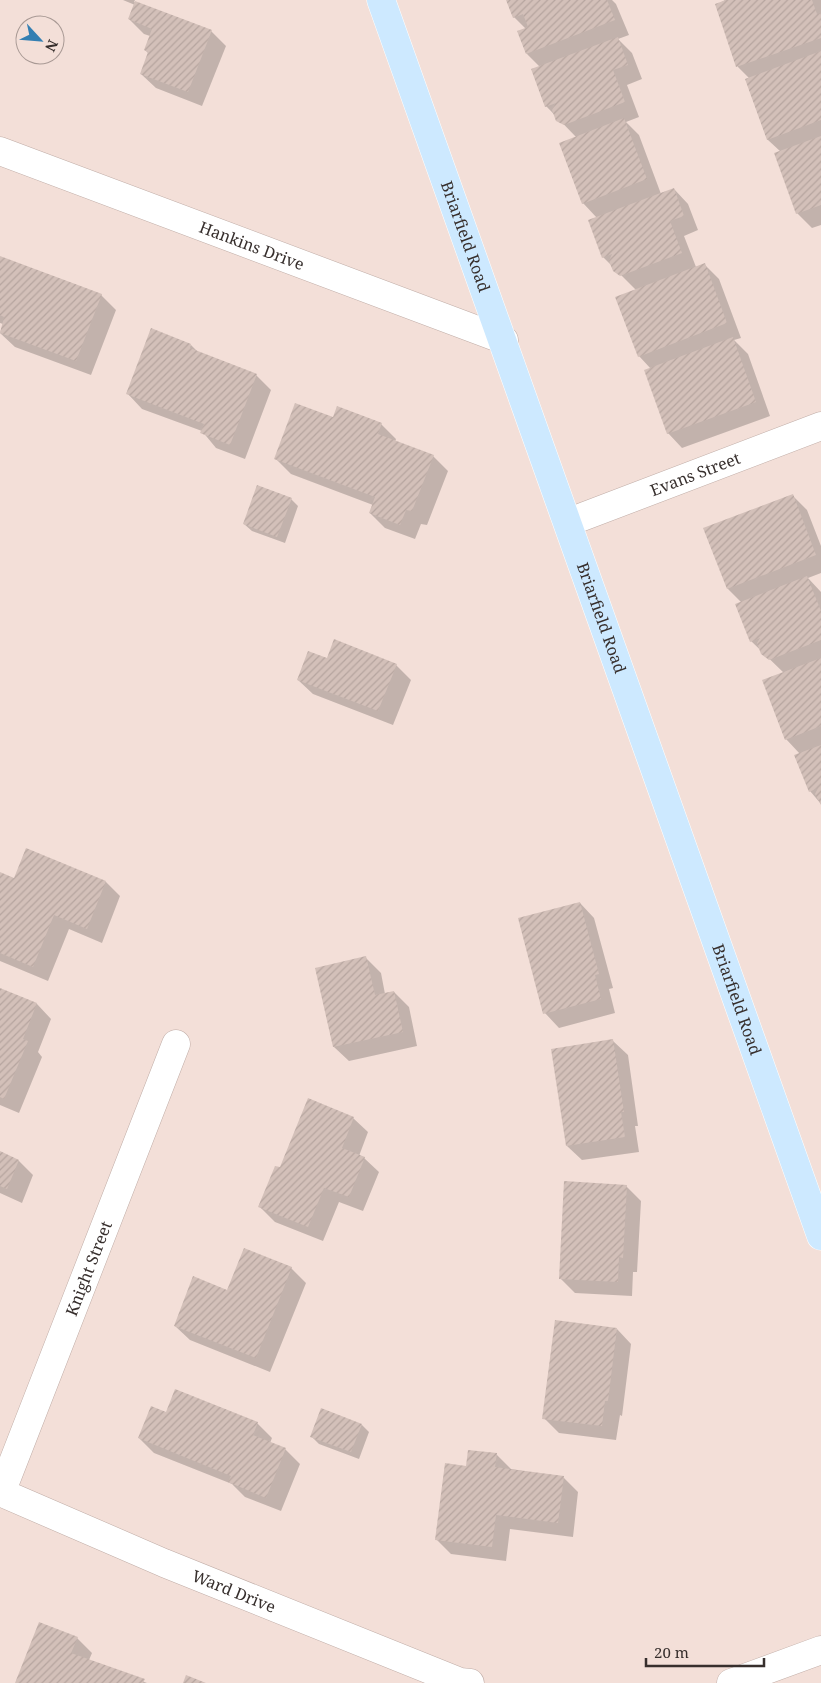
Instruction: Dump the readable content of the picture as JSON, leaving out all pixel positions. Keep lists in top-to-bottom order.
{
  "streets": {
    "main road": ["Briarfield Road"],
    "street": [
      "Hankins Drive",
      "Evans Street",
      "Knight Street",
      "Ward Drive"
    ]
  },
  "crossings": [
    ["Briarfield Road", "Hankins Drive"],
    ["Briarfield Road", "Evans Street"],
    ["Knight Street", "Ward Drive"]
  ],
  "scale_bar": "20 m",
  "north": "bottom right"
}
